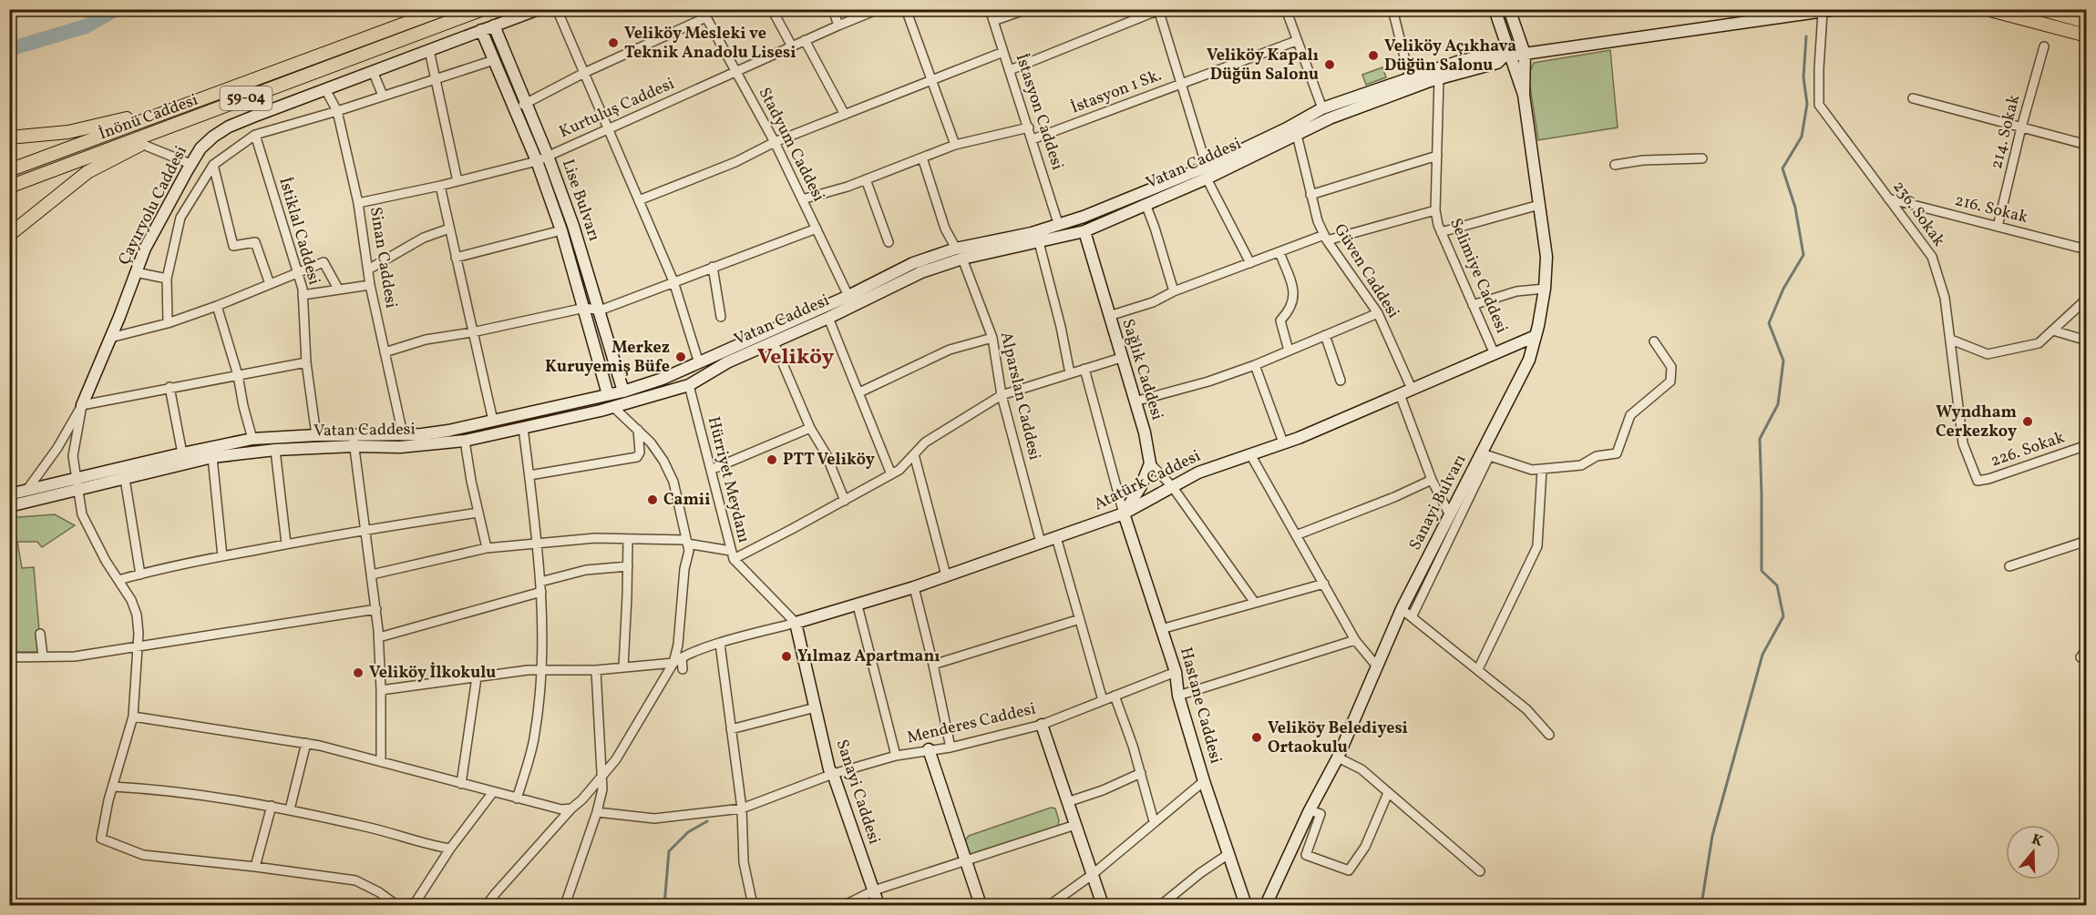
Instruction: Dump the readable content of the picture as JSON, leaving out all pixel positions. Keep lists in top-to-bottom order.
{
  "streets": {
    "main road": ["59-04", "İnönü Caddesi"],
    "street": [
      "İstasyon 1 Sk.",
      "Kurtuluş Caddesi",
      "İstasyon Caddesi",
      "214. Sokak",
      "Stadyum Caddesi",
      "Vatan Caddesi",
      "Lise Bulvarı",
      "Çayıryolu Caddesi",
      "216. Sokak",
      "236. Sokak",
      "İstiklal Caddesi",
      "Sinan Caddesi",
      "Güven Caddesi",
      "Selimiye Caddesi",
      "Sağlık Caddesi",
      "Alparslan Caddesi",
      "226. Sokak",
      "Hürriyet Meydanı",
      "Atatürk Caddesi",
      "Sanayi Bulvarı",
      "Hastane Caddesi",
      "Menderes Caddesi",
      "Sanayi Caddesi"
    ]
  },
  "crossings": [
    ["İstasyon 1 Sk.", "İstasyon Caddesi"],
    ["Kurtuluş Caddesi", "Stadyum Caddesi"],
    ["Kurtuluş Caddesi", "Lise Bulvarı"],
    ["Kurtuluş Caddesi", "Sinan Caddesi"],
    ["İstasyon Caddesi", "Vatan Caddesi"],
    ["214. Sokak", "216. Sokak"],
    ["Stadyum Caddesi", "Vatan Caddesi"],
    ["Vatan Caddesi", "Lise Bulvarı"],
    ["Vatan Caddesi", "236. Sokak"],
    ["Vatan Caddesi", "İstiklal Caddesi"],
    ["Vatan Caddesi", "Sinan Caddesi"],
    ["Vatan Caddesi", "Güven Caddesi"],
    ["Vatan Caddesi", "Selimiye Caddesi"],
    ["Vatan Caddesi", "Sağlık Caddesi"],
    ["Vatan Caddesi", "Alparslan Caddesi"],
    ["Vatan Caddesi", "Hürriyet Meydanı"],
    ["Lise Bulvarı", "Çayıryolu Caddesi"],
    ["Çayıryolu Caddesi", "Sinan Caddesi"],
    ["216. Sokak", "236. Sokak"],
    ["236. Sokak", "226. Sokak"],
    ["Güven Caddesi", "Atatürk Caddesi"],
    ["Selimiye Caddesi", "Atatürk Caddesi"],
    ["Alparslan Caddesi", "Atatürk Caddesi"],
    ["Hürriyet Meydanı", "Atatürk Caddesi"],
    ["Hürriyet Meydanı", "Sanayi Caddesi"],
    ["Atatürk Caddesi", "Sanayi Bulvarı"],
    ["Atatürk Caddesi", "Hastane Caddesi"],
    ["Atatürk Caddesi", "Sanayi Caddesi"],
    ["Hastane Caddesi", "Menderes Caddesi"],
    ["Menderes Caddesi", "Sanayi Caddesi"]
  ],
  "districts": ["Veliköy"],
  "places": [
    "Veliköy Mesleki ve Teknik Anadolu Lisesi",
    "Veliköy Açıkhava Düğün Salonu",
    "Veliköy Kapalı Düğün Salonu",
    "Merkez Kuruyemiş Büfe",
    "Wyndham Cerkezkoy",
    "PTT Veliköy",
    "Camii",
    "Yılmaz Apartmanı",
    "Veliköy İlkokulu",
    "Veliköy Belediyesi Ortaokulu"
  ],
  "north": "top"
}
